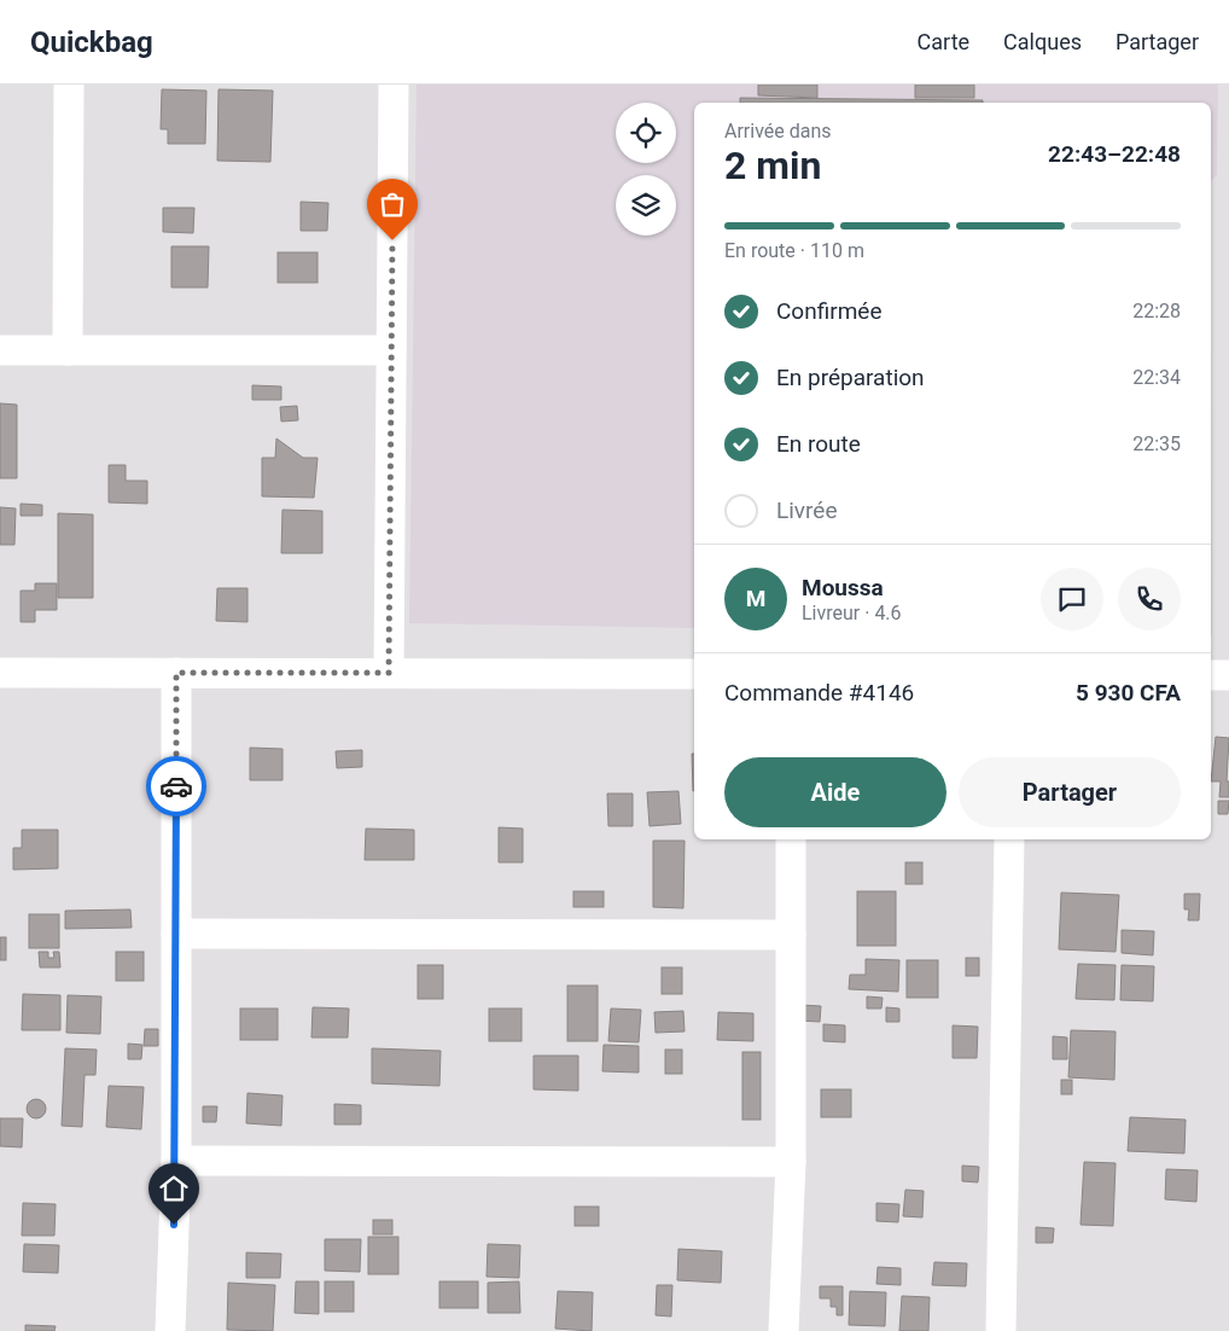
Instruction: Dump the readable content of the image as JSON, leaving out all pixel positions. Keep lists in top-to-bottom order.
{
  "page": {
    "header": "Quickbag",
    "nav": ["Carte", "Calques", "Partager"],
    "heading": ["2 min", "Arrivée dans", "22:43–22:48"],
    "panel": [
      "Moussa",
      "Livreur · 4.6",
      "Commande #4146",
      "5 930 CFA"
    ],
    "bar": "En route · 110 m",
    "list": [
      ["Confirmée", "22:28"],
      ["En préparation", "22:34"],
      ["En route", "22:35"],
      "Livrée"
    ],
    "round": "M",
    "buttons": ["Aide", "Partager"]
  }
}
